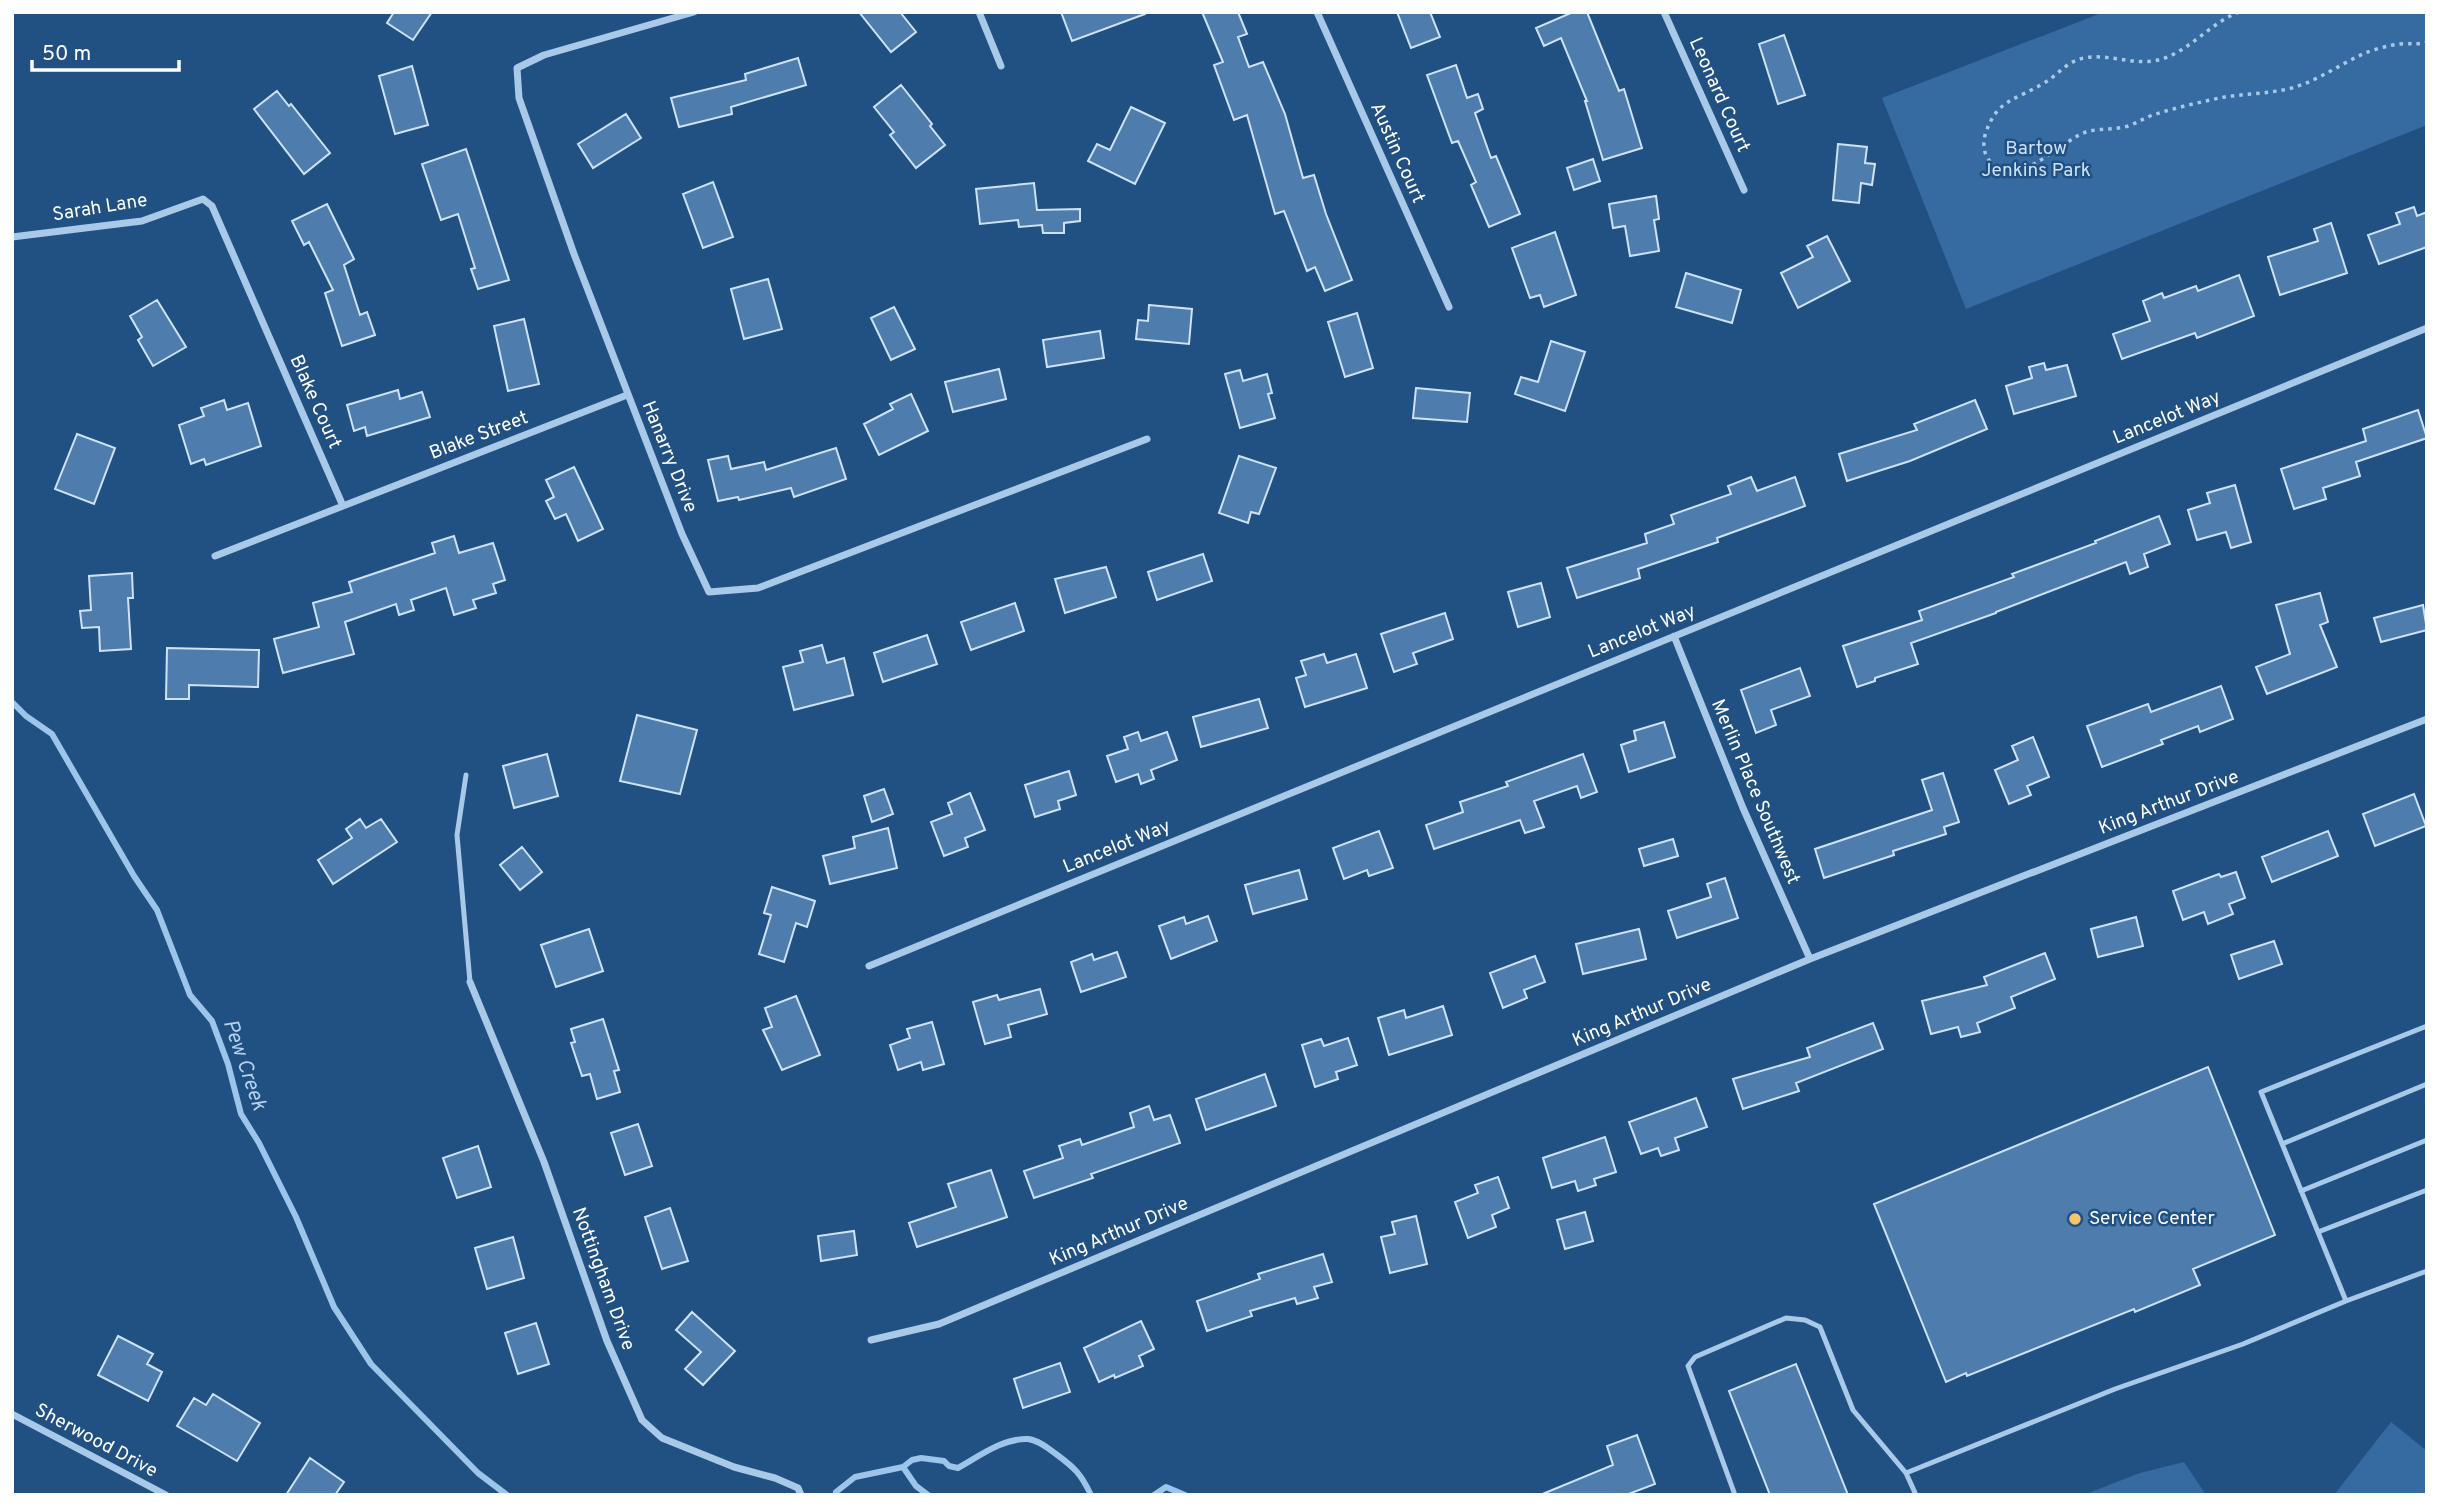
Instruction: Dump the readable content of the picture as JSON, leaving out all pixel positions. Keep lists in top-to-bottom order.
{
  "streets": {
    "street": [
      "Leonard Court",
      "Austin Court",
      "Sarah Lane",
      "Blake Court",
      "Lancelot Way",
      "Blake Street",
      "Hanarry Drive",
      "Merlin Place Southwest",
      "King Arthur Drive",
      "Nottingham Drive",
      "Sherwood Drive"
    ]
  },
  "crossings": [
    ["Sarah Lane", "Blake Court"],
    ["Blake Court", "Blake Street"],
    ["Lancelot Way", "Merlin Place Southwest"],
    ["Blake Street", "Hanarry Drive"],
    ["Merlin Place Southwest", "King Arthur Drive"]
  ],
  "water": ["Pew Creek"],
  "parks": ["Bartow Jenkins Park"],
  "places": ["Service Center"],
  "scale_bar": "50 m"
}
